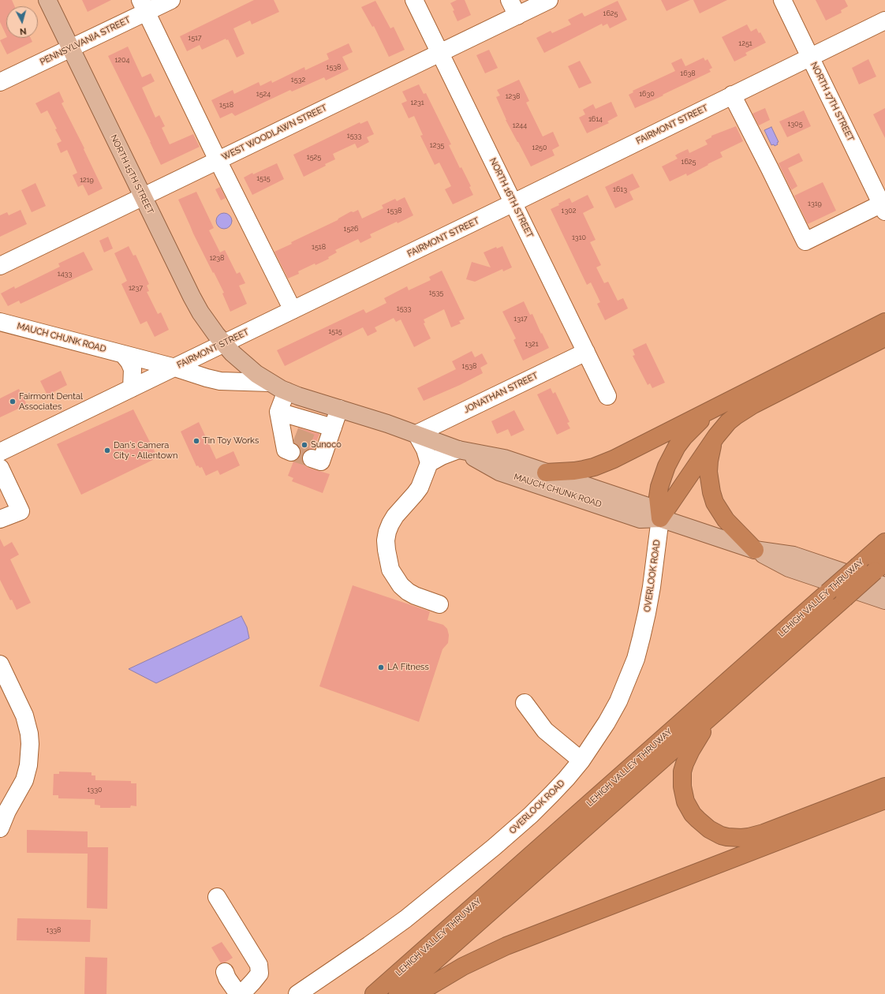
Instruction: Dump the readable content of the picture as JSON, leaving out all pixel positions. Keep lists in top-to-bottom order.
{
  "streets": {
    "highway": ["LEHIGH VALLEY THRUWAY"],
    "main road": ["NORTH 15TH STREET", "MAUCH CHUNK ROAD"],
    "street": [
      "PENNSYLVANIA STREET",
      "NORTH 17TH STREET",
      "FAIRMONT STREET",
      "WEST WOODLAWN STREET",
      "NORTH 16TH STREET",
      "JONATHAN STREET",
      "OVERLOOK ROAD"
    ]
  },
  "crossings": [
    ["PENNSYLVANIA STREET", "NORTH 15TH STREET"],
    ["NORTH 17TH STREET", "FAIRMONT STREET"],
    ["FAIRMONT STREET", "NORTH 15TH STREET"],
    ["FAIRMONT STREET", "NORTH 16TH STREET"],
    ["FAIRMONT STREET", "MAUCH CHUNK ROAD"],
    ["WEST WOODLAWN STREET", "NORTH 15TH STREET"],
    ["WEST WOODLAWN STREET", "NORTH 16TH STREET"],
    ["NORTH 15TH STREET", "MAUCH CHUNK ROAD"],
    ["NORTH 16TH STREET", "JONATHAN STREET"],
    ["MAUCH CHUNK ROAD", "JONATHAN STREET"],
    ["MAUCH CHUNK ROAD", "OVERLOOK ROAD"]
  ],
  "places": [
    "Fairmont Dental Associates",
    "Tin Toy Works",
    "Sunoco",
    "Dan's Camera City - Allentown",
    "LA Fitness"
  ],
  "house_numbers": [
    "1625",
    "1517",
    "1251",
    "1204",
    "1538",
    "1638",
    "1532",
    "1524",
    "1630",
    "1238",
    "1231",
    "1518",
    "1614",
    "1305",
    "1244",
    "1533",
    "1235",
    "1250",
    "1525",
    "1625",
    "1515",
    "1219",
    "1613",
    "1319",
    "1538",
    "1302",
    "1526",
    "1310",
    "1518",
    "1238",
    "1433",
    "1237",
    "1535",
    "1533",
    "1317",
    "1515",
    "1321",
    "1538",
    "1330",
    "1338"
  ],
  "north": "bottom"
}
